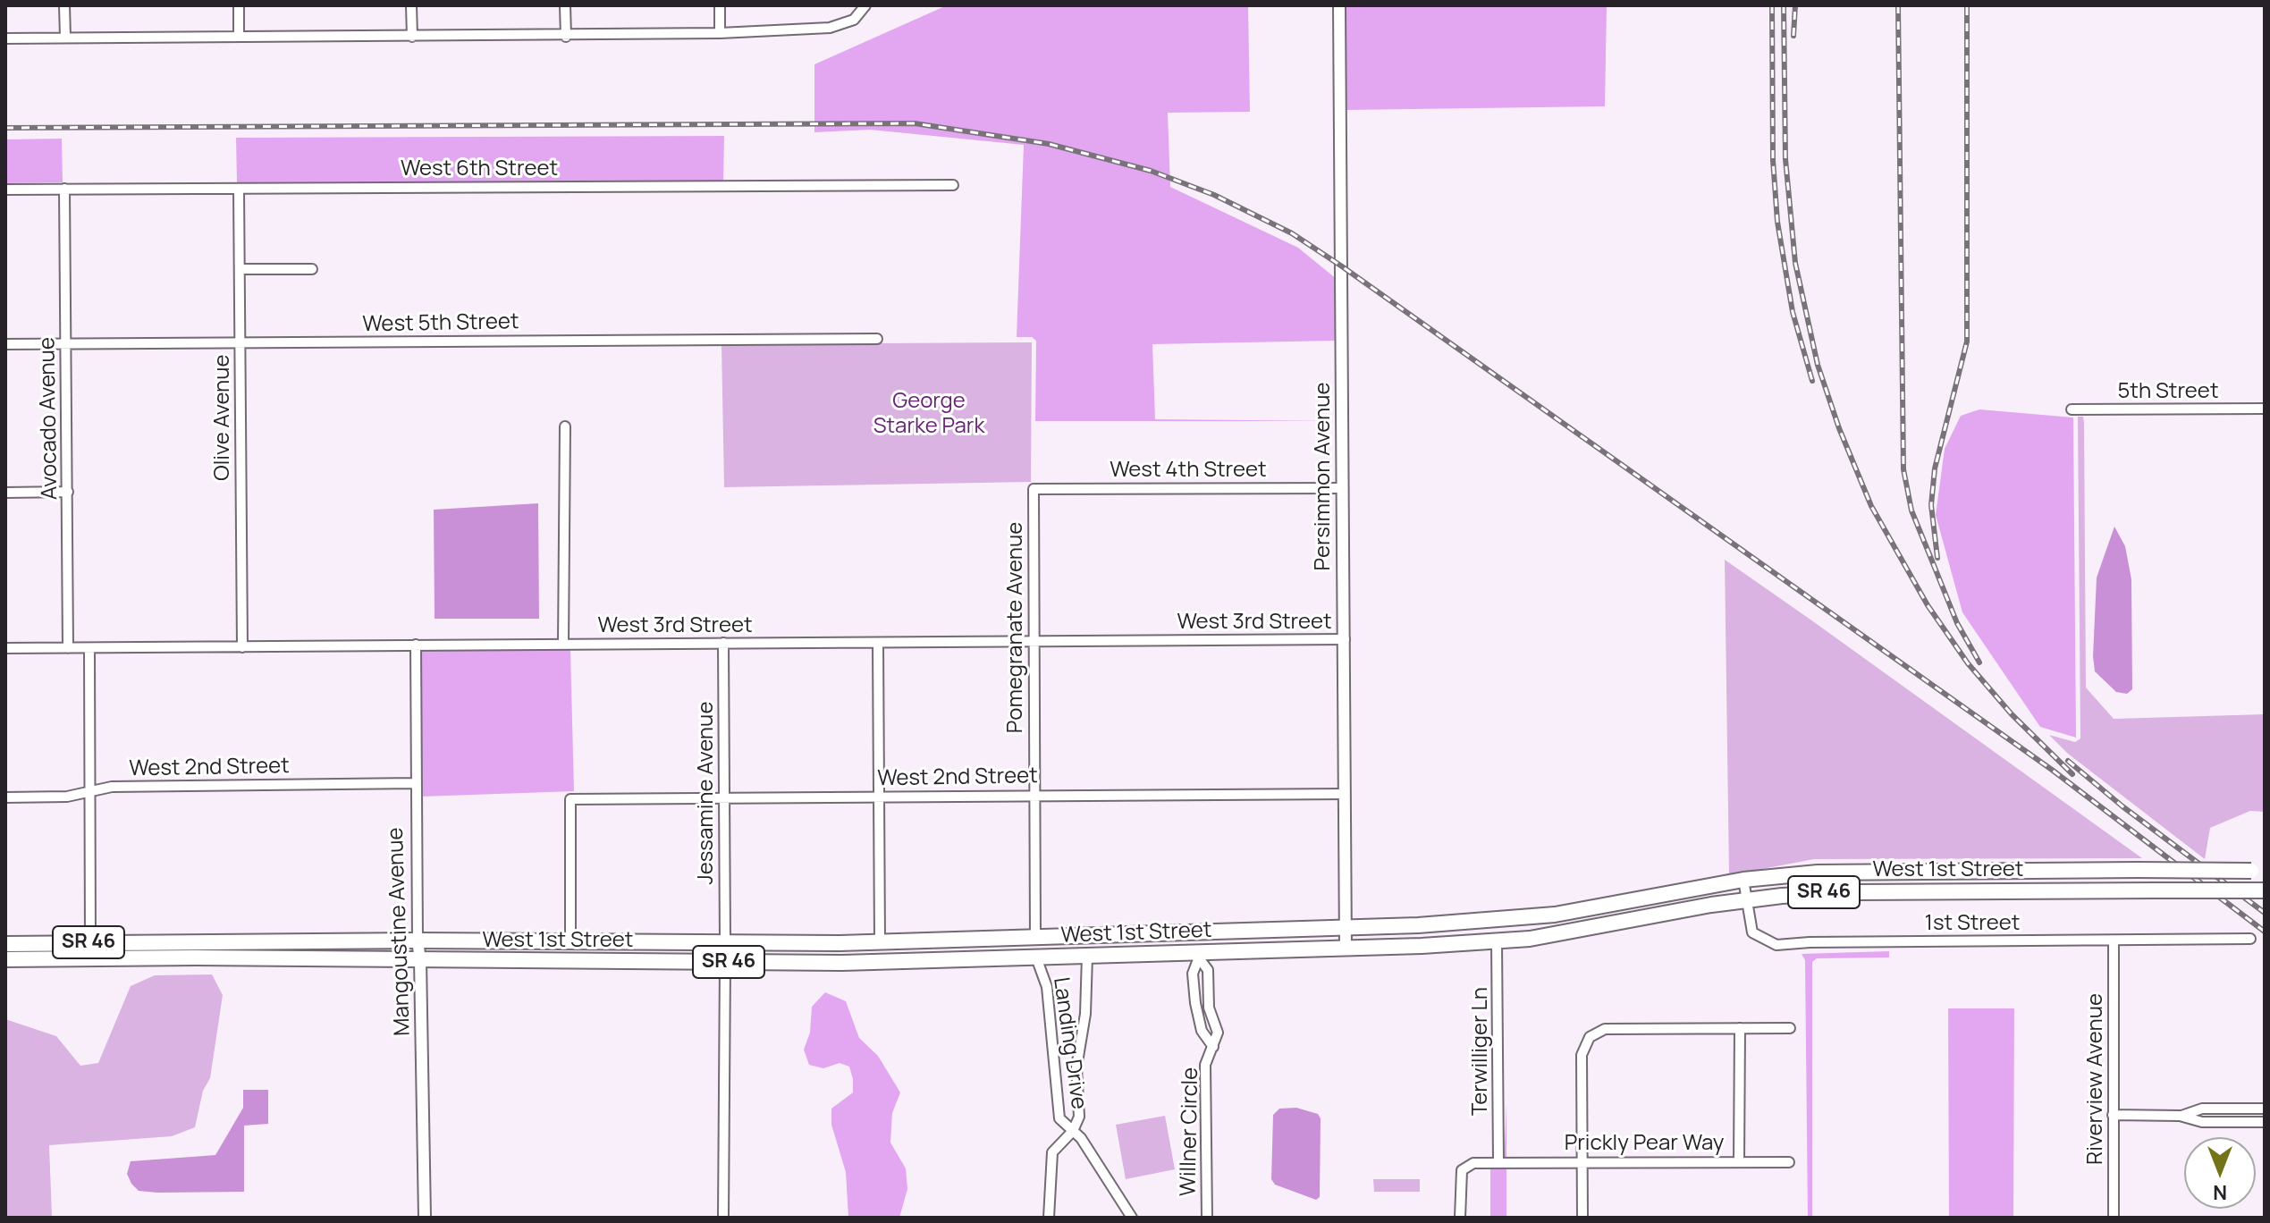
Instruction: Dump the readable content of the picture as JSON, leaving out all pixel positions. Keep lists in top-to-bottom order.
{
  "streets": {
    "main road": ["West 1st Street", "SR 46"],
    "street": [
      "West 6th Street",
      "West 5th Street",
      "5th Street",
      "Olive Avenue",
      "Avocado Avenue",
      "West 4th Street",
      "Persimmon Avenue",
      "West 3rd Street",
      "Pomegranate Avenue",
      "West 2nd Street",
      "Jessamine Avenue",
      "1st Street",
      "Mangoustine Avenue",
      "Landing Drive",
      "Terwilliger Ln",
      "Riverview Avenue",
      "Willner Circle",
      "Prickly Pear Way"
    ]
  },
  "crossings": [
    ["West 6th Street", "Olive Avenue"],
    ["West 6th Street", "Avocado Avenue"],
    ["West 5th Street", "Olive Avenue"],
    ["West 5th Street", "Avocado Avenue"],
    ["Olive Avenue", "West 3rd Street"],
    ["Avocado Avenue", "West 3rd Street"],
    ["West 4th Street", "Persimmon Avenue"],
    ["West 4th Street", "Pomegranate Avenue"],
    ["Persimmon Avenue", "West 3rd Street"],
    ["Persimmon Avenue", "West 2nd Street"],
    ["Persimmon Avenue", "West 1st Street"],
    ["West 3rd Street", "Pomegranate Avenue"],
    ["West 3rd Street", "Jessamine Avenue"],
    ["West 3rd Street", "Mangoustine Avenue"],
    ["Pomegranate Avenue", "West 2nd Street"],
    ["Pomegranate Avenue", "West 1st Street"],
    ["West 2nd Street", "Jessamine Avenue"],
    ["West 2nd Street", "West 1st Street"],
    ["West 2nd Street", "Mangoustine Avenue"],
    ["Jessamine Avenue", "West 1st Street"],
    ["West 1st Street", "1st Street"],
    ["West 1st Street", "Mangoustine Avenue"],
    ["West 1st Street", "Landing Drive"],
    ["West 1st Street", "Terwilliger Ln"],
    ["West 1st Street", "Willner Circle"],
    ["1st Street", "Riverview Avenue"],
    ["Terwilliger Ln", "Prickly Pear Way"]
  ],
  "parks": ["George Starke Park"],
  "north": "bottom"
}
